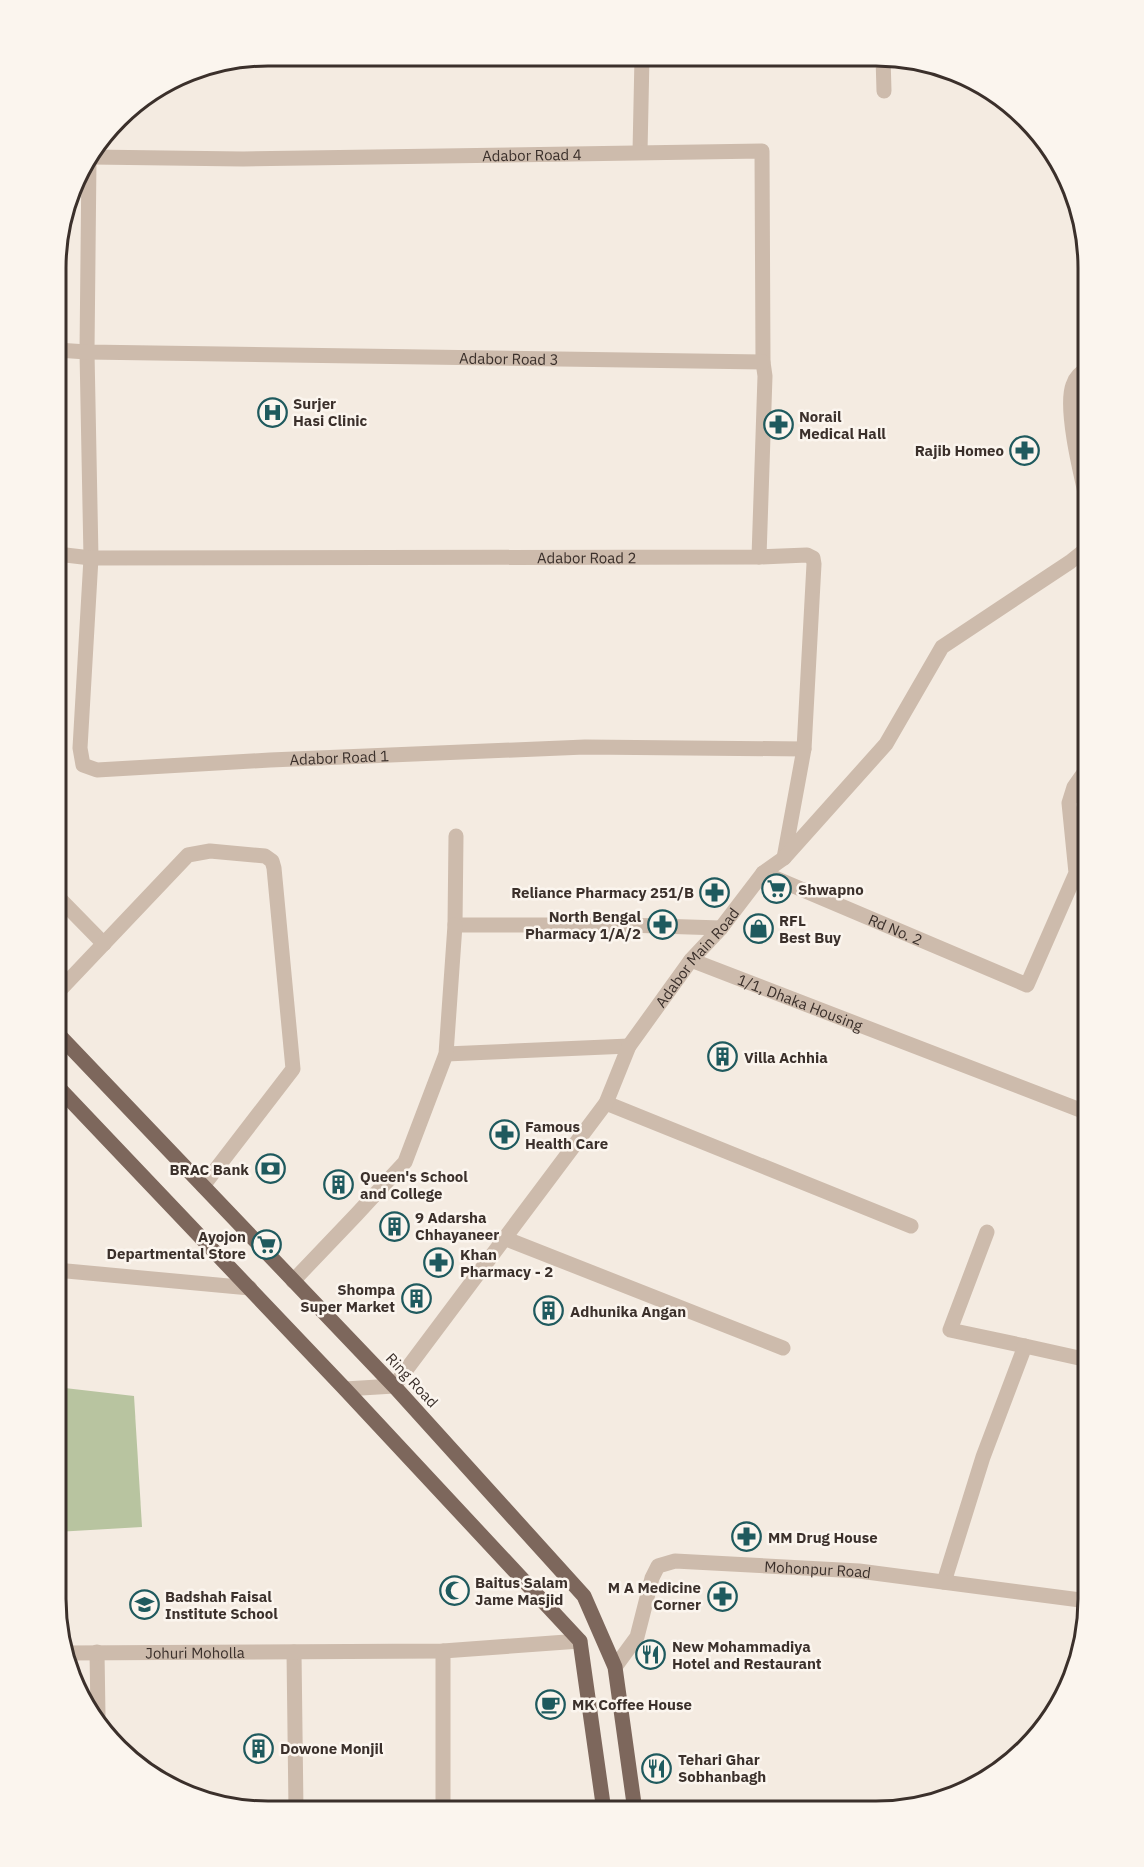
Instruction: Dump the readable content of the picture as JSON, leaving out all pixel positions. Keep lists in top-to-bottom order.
{
  "streets": {
    "main road": ["Ring Road"],
    "street": [
      "Adabor Road 4",
      "Adabor Road 3",
      "Adabor Road 2",
      "Adabor Road 1",
      "Rd No. 2",
      "Adabor Main Road",
      "1/1, Dhaka Housing",
      "Mohonpur Road",
      "Johuri Moholla"
    ]
  },
  "crossings": [
    ["Adabor Road 4", "Adabor Road 3"],
    ["Adabor Road 2", "Adabor Road 1"],
    ["Adabor Road 2", "Adabor Main Road"],
    ["Rd No. 2", "Adabor Main Road"],
    ["Adabor Main Road", "1/1, Dhaka Housing"],
    ["Adabor Main Road", "Ring Road"],
    ["Ring Road", "Mohonpur Road"]
  ],
  "places": {
    "hospital": ["Surjer Hasi Clinic"],
    "pharmacy": [
      "Norail Medical Hall",
      "Rajib Homeo",
      "Reliance Pharmacy 251/B",
      "North Bengal Pharmacy 1/A/2",
      "Famous Health Care",
      "Khan Pharmacy - 2",
      "MM Drug House",
      "M A Medicine Corner"
    ],
    "supermarket": ["Shwapno", "Ayojon Departmental Store"],
    "shop": ["RFL Best Buy"],
    "building": [
      "Villa Achhia",
      "Queen's School and College",
      "9 Adarsha Chhayaneer",
      "Shompa Super Market",
      "Adhunika Angan",
      "Dowone Monjil"
    ],
    "bank": ["BRAC Bank"],
    "mosque": ["Baitus Salam Jame Masjid"],
    "school or university": ["Badshah Faisal Institute School"],
    "restaurant": ["New Mohammadiya Hotel and Restaurant", "Tehari Ghar Sobhanbagh"],
    "cafe": ["MK Coffee House"]
  }
}
